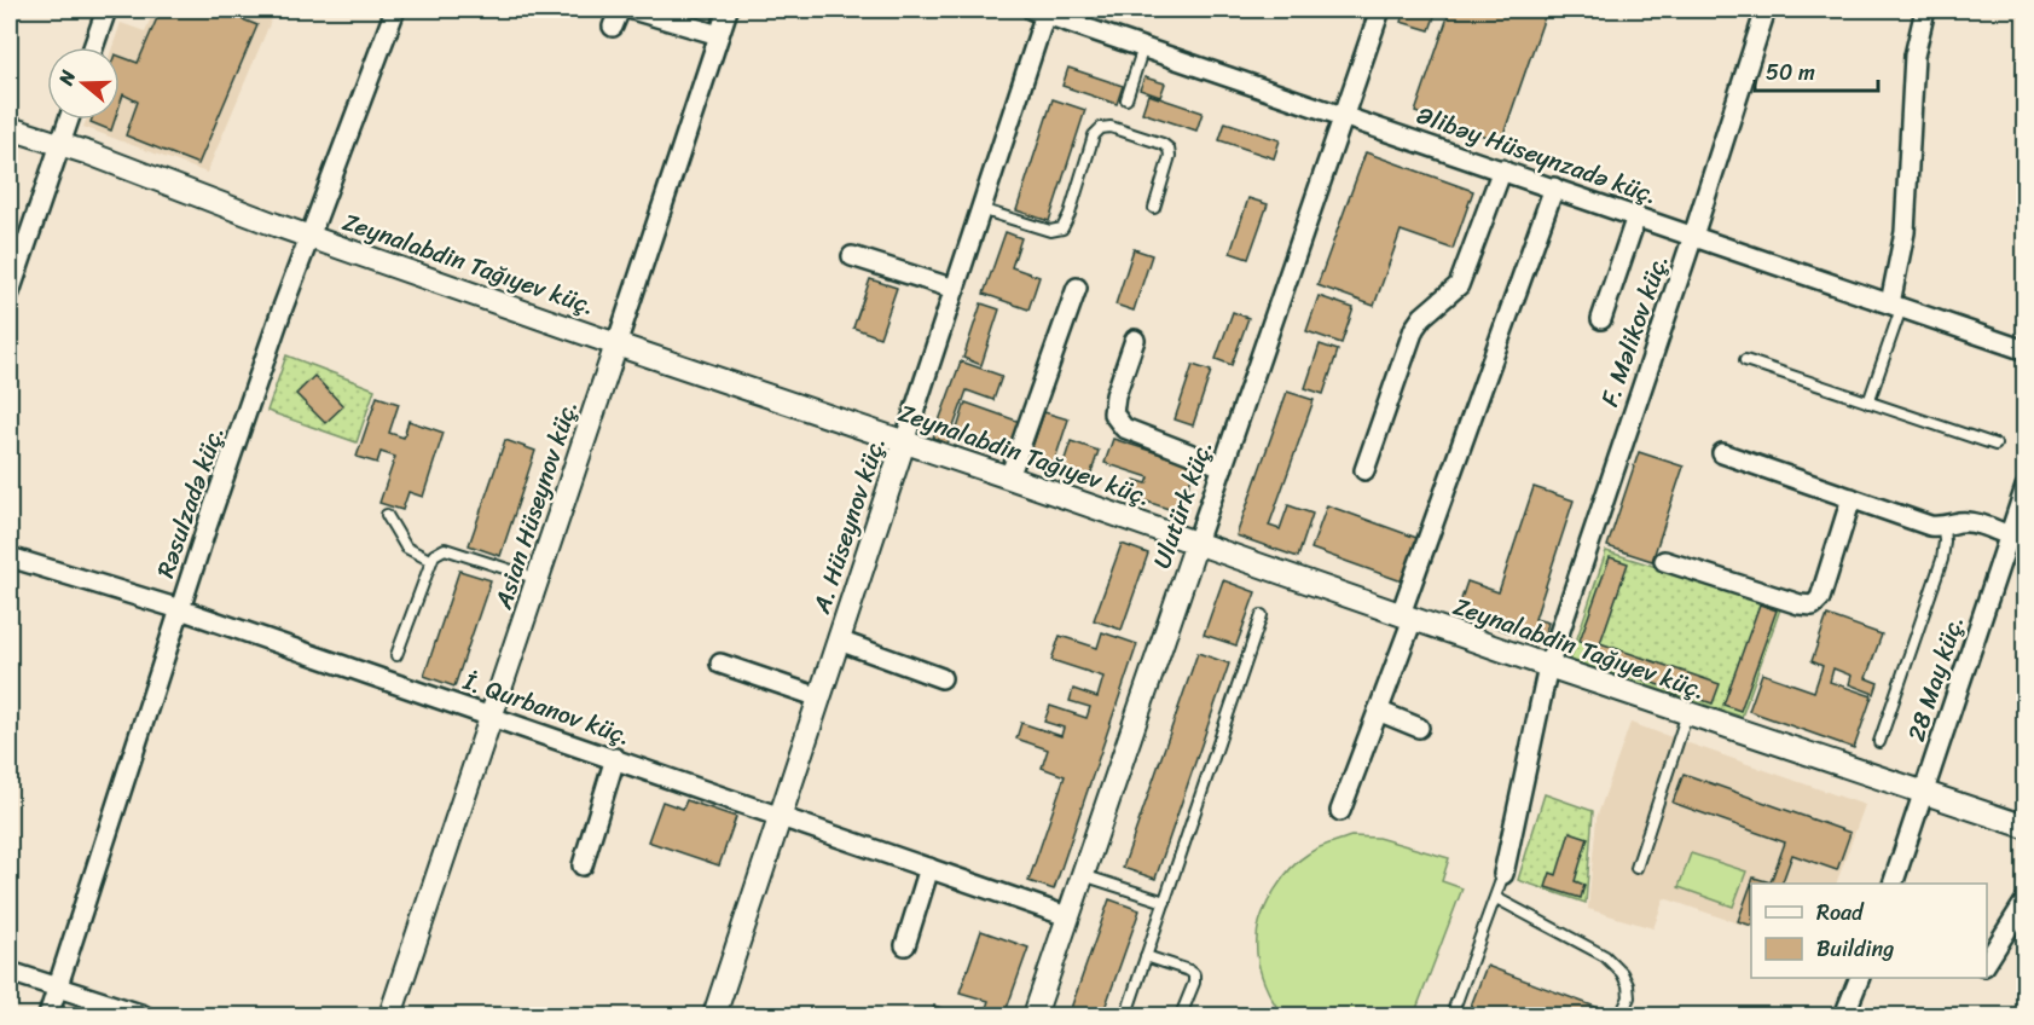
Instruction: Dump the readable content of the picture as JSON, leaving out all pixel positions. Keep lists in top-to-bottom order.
{
  "streets": {
    "street": [
      "Əlibəy Hüseynzadə küç.",
      "Zeynalabdin Tağıyev küç.",
      "F. Məlikov küç.",
      "Rəsulzadə küç.",
      "Asian Hüseynov küç.",
      "Ulutürk küç.",
      "A. Hüseynov küç.",
      "28 May küç.",
      "İ. Qurbanov küç."
    ]
  },
  "crossings": [
    ["Əlibəy Hüseynzadə küç.", "F. Məlikov küç."],
    ["Əlibəy Hüseynzadə küç.", "Ulutürk küç."],
    ["Əlibəy Hüseynzadə küç.", "A. Hüseynov küç."],
    ["Zeynalabdin Tağıyev küç.", "F. Məlikov küç."],
    ["Zeynalabdin Tağıyev küç.", "Rəsulzadə küç."],
    ["Zeynalabdin Tağıyev küç.", "Asian Hüseynov küç."],
    ["Zeynalabdin Tağıyev küç.", "Ulutürk küç."],
    ["Zeynalabdin Tağıyev küç.", "A. Hüseynov küç."],
    ["Zeynalabdin Tağıyev küç.", "28 May küç."],
    ["Rəsulzadə küç.", "İ. Qurbanov küç."],
    ["Asian Hüseynov küç.", "İ. Qurbanov küç."],
    ["Ulutürk küç.", "İ. Qurbanov küç."],
    ["A. Hüseynov küç.", "İ. Qurbanov küç."]
  ],
  "legend": ["Road", "Building"],
  "scale_bar": "50 m",
  "north": "left"
}
